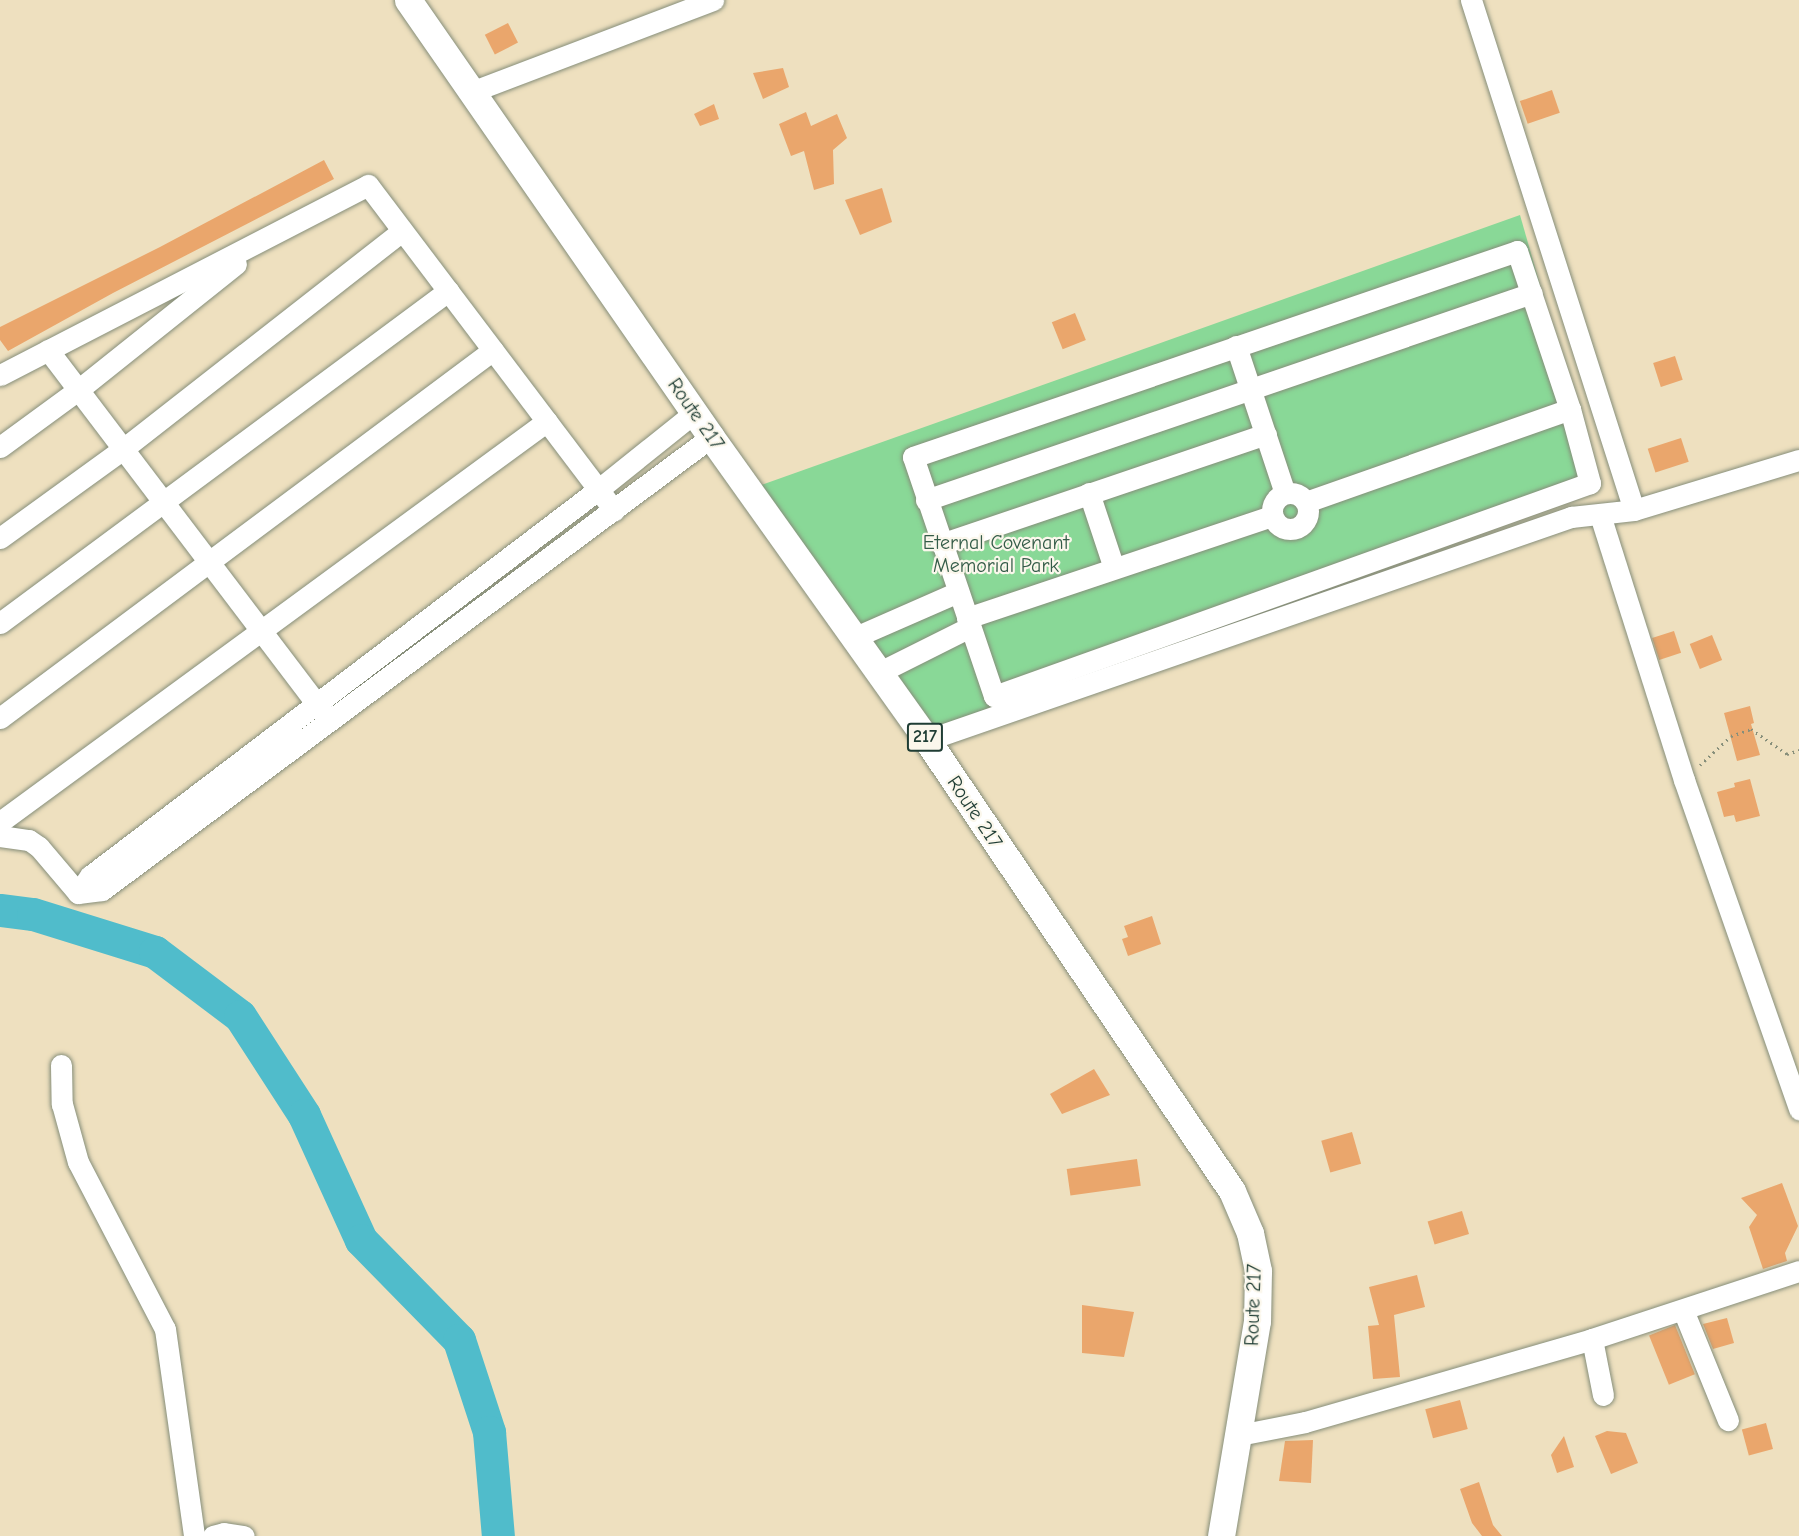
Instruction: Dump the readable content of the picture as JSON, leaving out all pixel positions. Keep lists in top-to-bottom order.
{
  "streets": {
    "main road": ["Route 217", "217"]
  },
  "parks": ["Eternal Covenant Memorial Park"]
}
